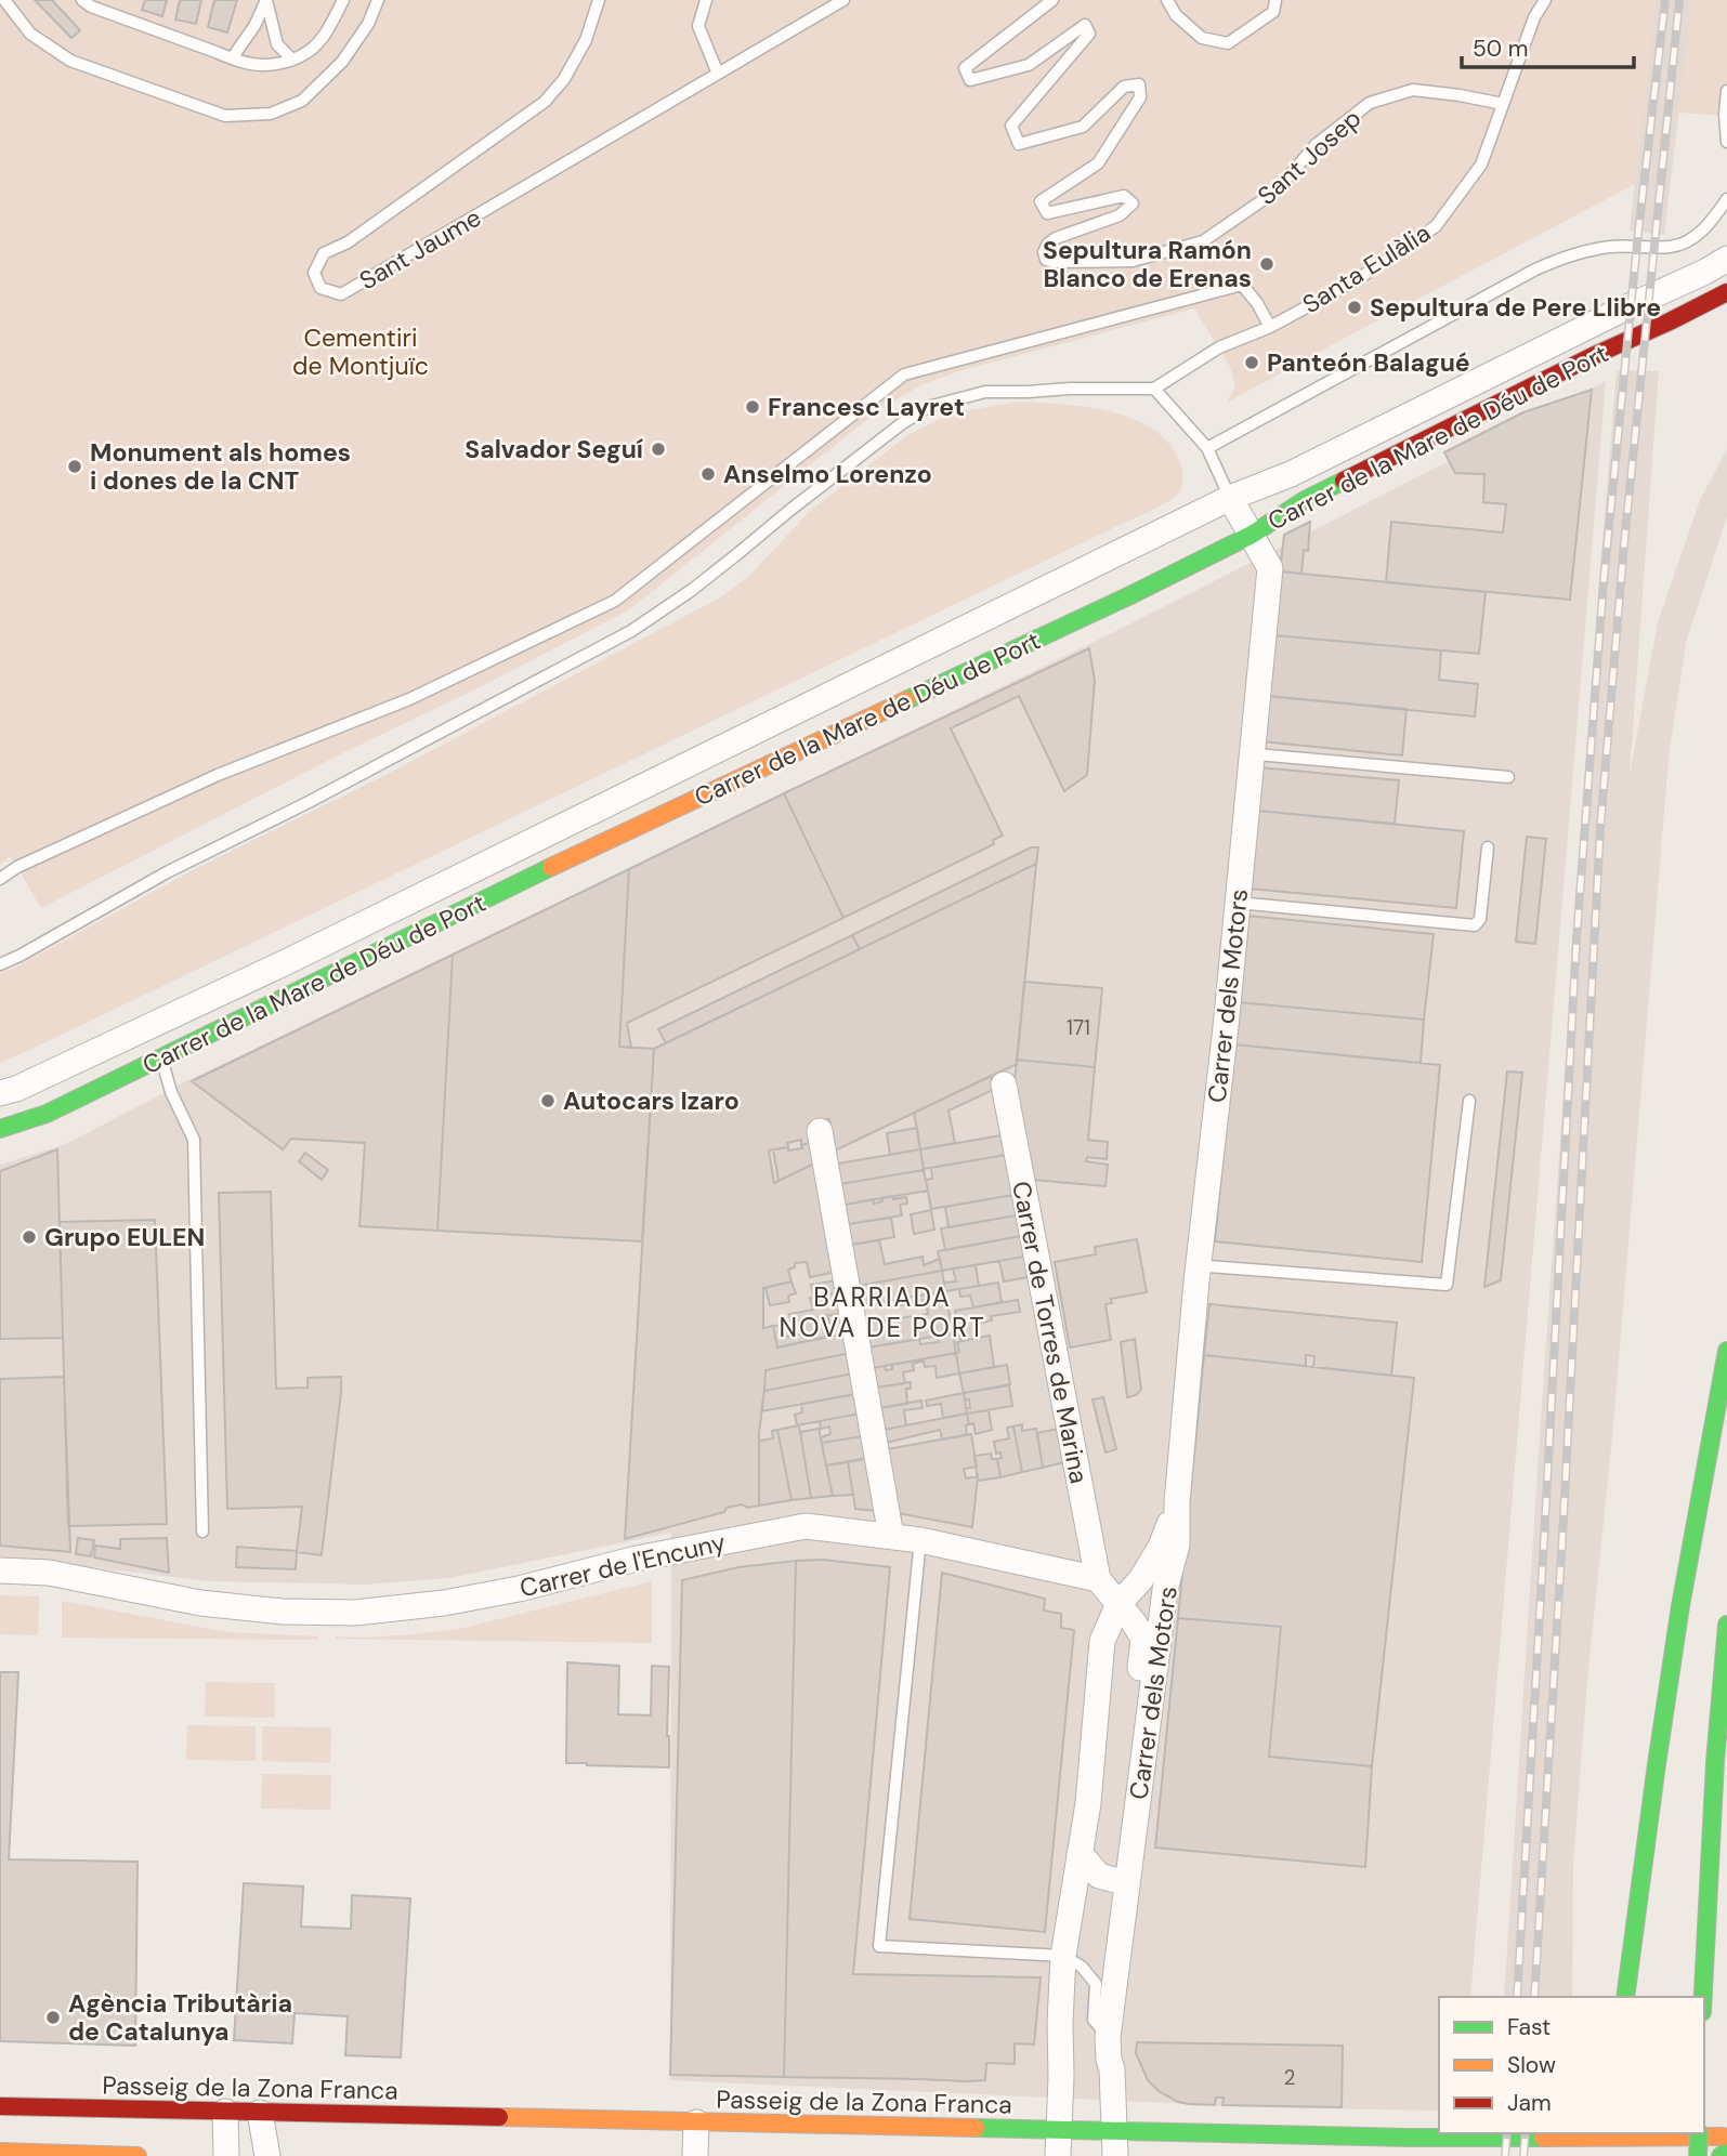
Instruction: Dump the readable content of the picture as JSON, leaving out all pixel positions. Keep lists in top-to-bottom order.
{
  "streets": {
    "main road": ["Carrer de la Mare de Déu de Port", "Passeig de la Zona Franca"],
    "street": ["Carrer dels Motors", "Carrer de Torres de Marina", "Carrer de l'Encuny"],
    "lane": ["Sant Josep", "Sant Jaume", "Santa Eulàlia"]
  },
  "crossings": [
    ["Sant Josep", "Santa Eulàlia"],
    ["Carrer de la Mare de Déu de Port", "Carrer dels Motors"],
    ["Carrer dels Motors", "Passeig de la Zona Franca"],
    ["Carrer de Torres de Marina", "Carrer de l'Encuny"]
  ],
  "districts": ["BARRIADA NOVA DE PORT"],
  "parks": ["Cementiri de Montjuïc"],
  "places": [
    "Sepultura Ramón Blanco de Erenas",
    "Sepultura de Pere Llibre",
    "Panteón Balagué",
    "Francesc Layret",
    "Salvador Seguí",
    "Monument als homes i dones de la CNT",
    "Anselmo Lorenzo",
    "Autocars Izaro",
    "Grupo EULEN",
    "Agència Tributària de Catalunya"
  ],
  "house_numbers": ["171", "2"],
  "legend": ["Fast", "Slow", "Jam"],
  "scale_bar": "50 m"
}
